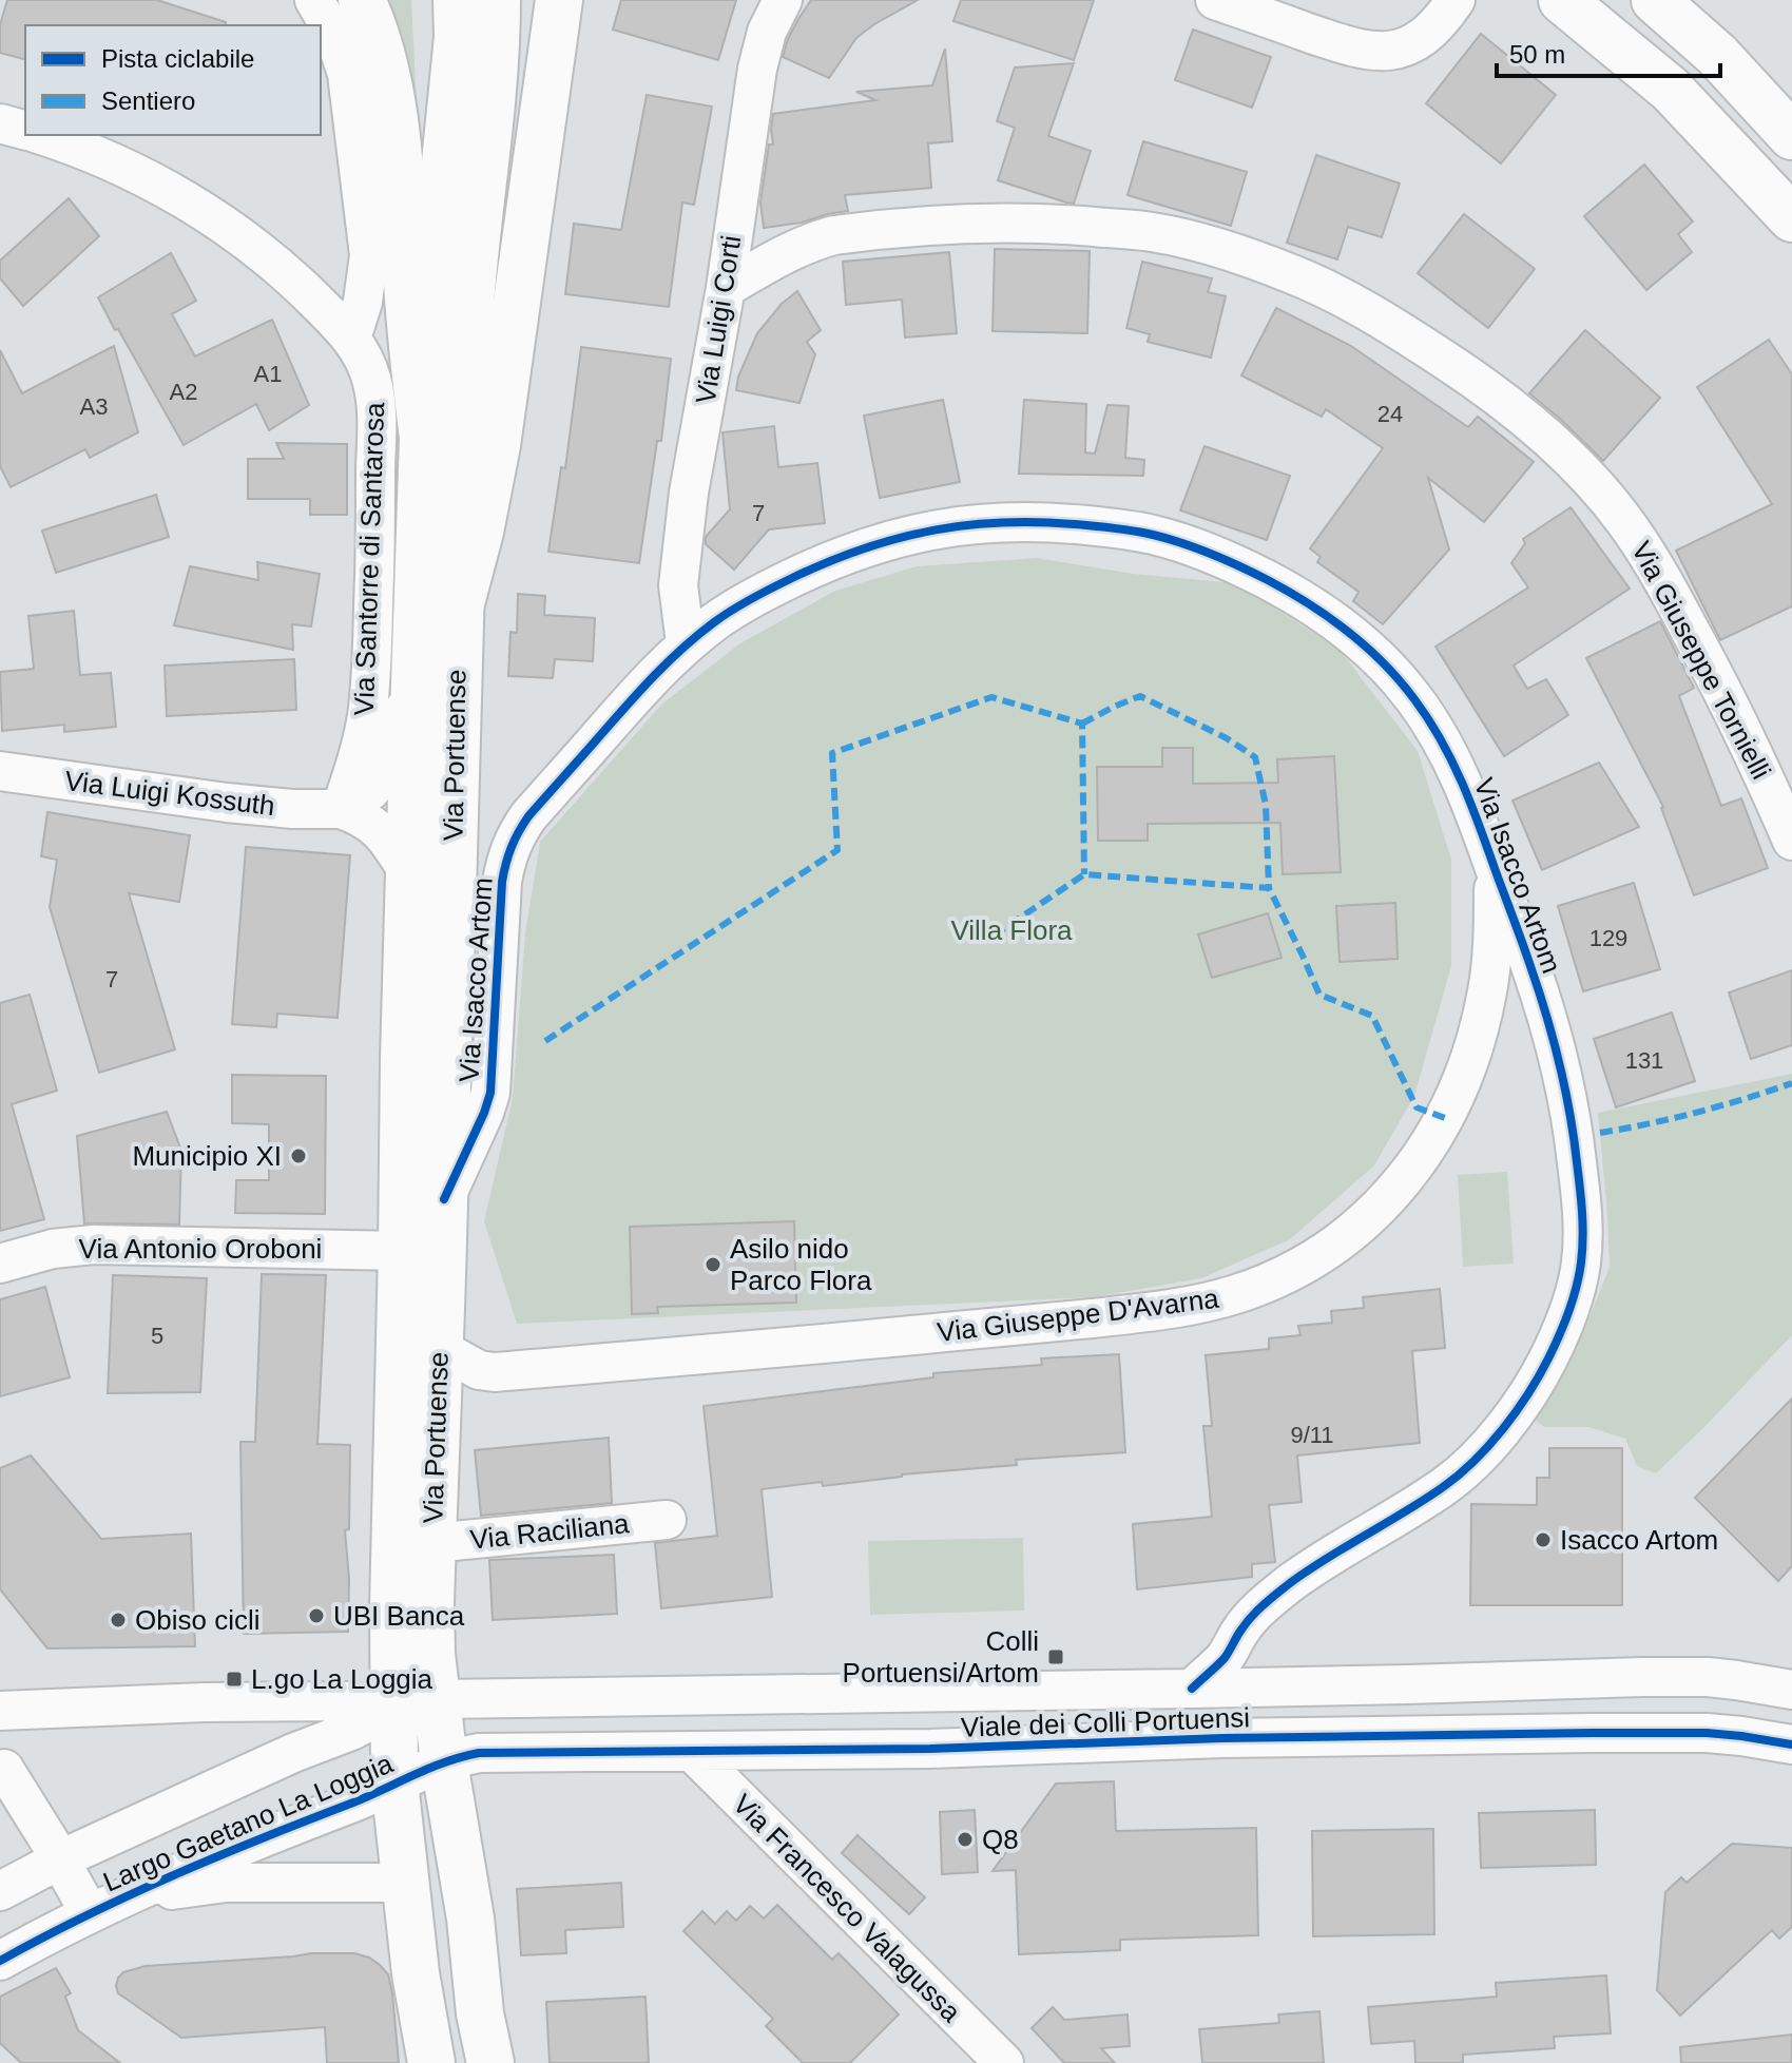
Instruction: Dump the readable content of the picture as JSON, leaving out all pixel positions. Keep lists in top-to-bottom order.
{
  "streets": {
    "main road": ["Via Portuense"],
    "street": [
      "Via Luigi Corti",
      "Via Santorre di Santarosa",
      "Via Giuseppe Tornielli",
      "Via Luigi Kossuth",
      "Via Isacco Artom",
      "Via Antonio Oroboni",
      "Via Giuseppe D'Avarna",
      "Via Raciliana",
      "Viale dei Colli Portuensi",
      "Largo Gaetano La Loggia",
      "Via Francesco Valagussa"
    ]
  },
  "crossings": [
    ["Via Luigi Corti", "Via Giuseppe Tornielli"],
    ["Via Luigi Corti", "Via Isacco Artom"],
    ["Via Santorre di Santarosa", "Via Luigi Kossuth"],
    ["Via Portuense", "Via Luigi Kossuth"],
    ["Via Portuense", "Via Isacco Artom"],
    ["Via Portuense", "Via Antonio Oroboni"],
    ["Via Portuense", "Via Giuseppe D'Avarna"],
    ["Via Portuense", "Via Raciliana"],
    ["Via Portuense", "Viale dei Colli Portuensi"],
    ["Via Portuense", "Largo Gaetano La Loggia"],
    ["Via Isacco Artom", "Via Giuseppe D'Avarna"],
    ["Via Isacco Artom", "Viale dei Colli Portuensi"],
    ["Viale dei Colli Portuensi", "Largo Gaetano La Loggia"],
    ["Viale dei Colli Portuensi", "Via Francesco Valagussa"]
  ],
  "parks": ["Villa Flora"],
  "places": {
    "other": [
      "Municipio XI",
      "Asilo nido Parco Flora",
      "Isacco Artom",
      "UBI Banca",
      "Obiso cicli",
      "Q8"
    ],
    "transit": ["Colli Portuensi/Artom", "L.go La Loggia"]
  },
  "house_numbers": [
    "A1",
    "A2",
    "A3",
    "24",
    "7",
    "129",
    "7",
    "131",
    "5",
    "9/11"
  ],
  "legend": ["Pista ciclabile", "Sentiero"],
  "scale_bar": "50 m"
}
